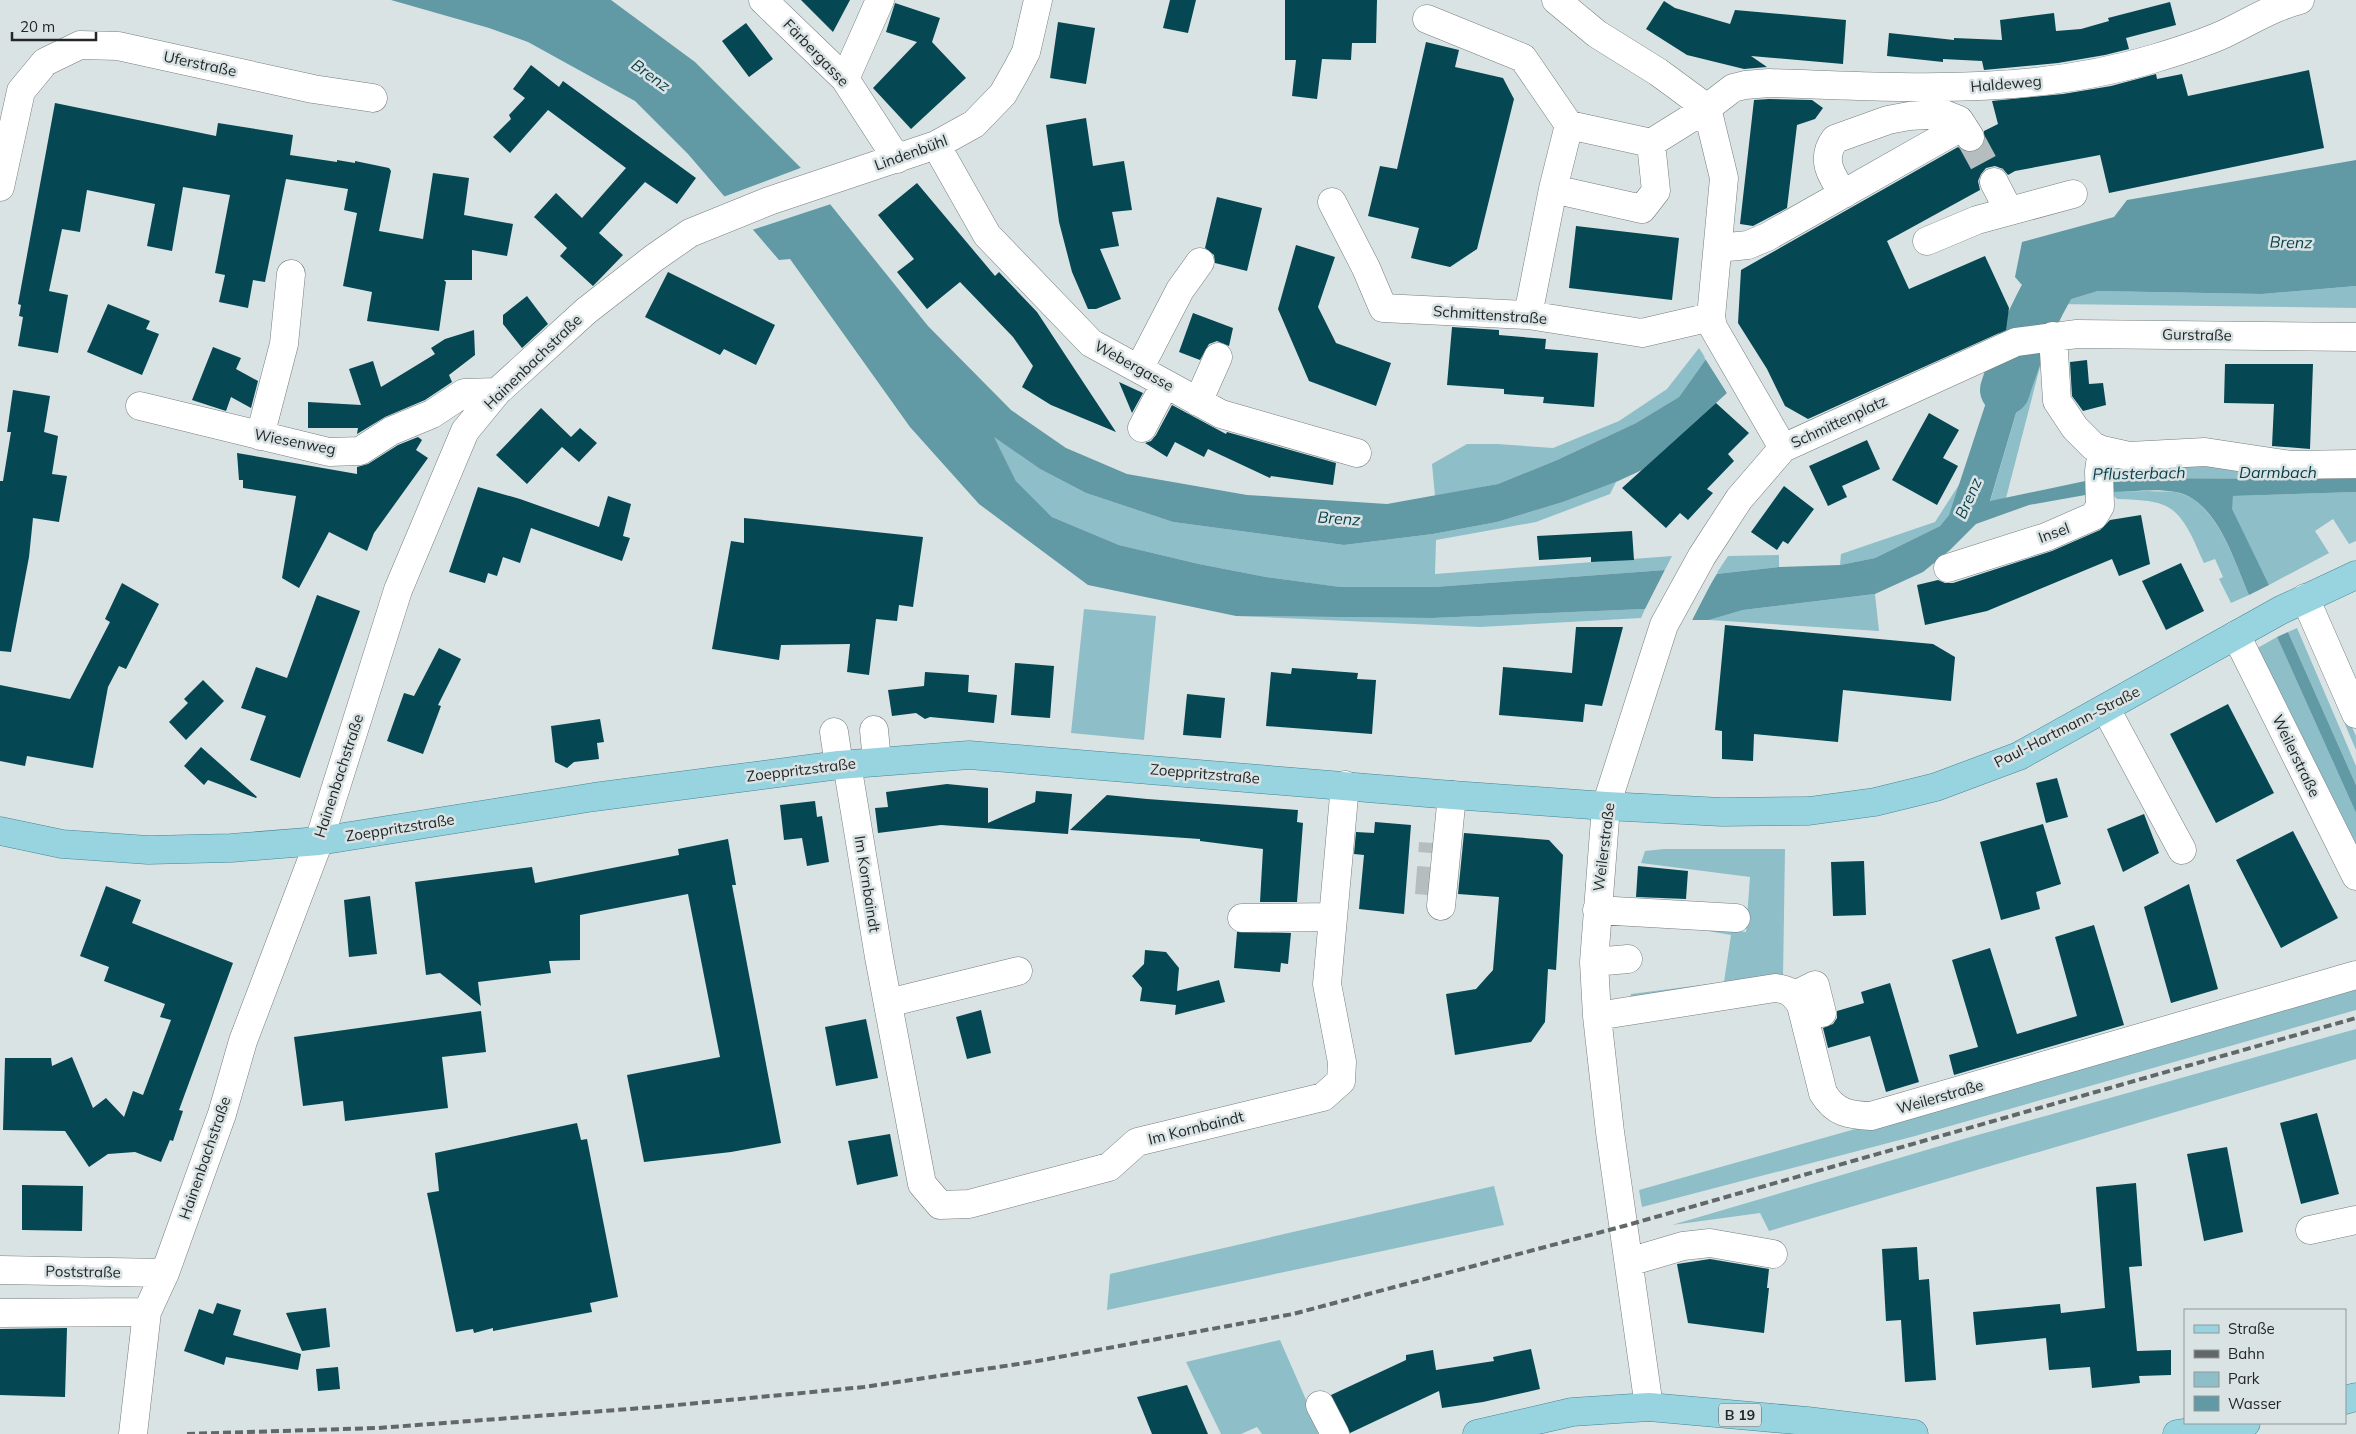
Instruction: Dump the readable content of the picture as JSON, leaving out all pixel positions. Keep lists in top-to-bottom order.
{
  "streets": {
    "main road": ["Paul-Hartmann-Straße", "Zoeppritzstraße", "B 19"],
    "street": [
      "Färbergasse",
      "Uferstraße",
      "Haldeweg",
      "Lindenbühl",
      "Schmittenstraße",
      "Gurstraße",
      "Hainenbachstraße",
      "Webergasse",
      "Schmittenplatz",
      "Wiesenweg",
      "Insel",
      "Weilerstraße",
      "Im Kornbaindt",
      "Poststraße"
    ]
  },
  "crossings": [
    ["Färbergasse", "Lindenbühl"],
    ["Lindenbühl", "Hainenbachstraße"],
    ["Lindenbühl", "Webergasse"],
    ["Gurstraße", "Schmittenplatz"],
    ["Hainenbachstraße", "Wiesenweg"],
    ["Hainenbachstraße", "Zoeppritzstraße"],
    ["Hainenbachstraße", "Poststraße"],
    ["Schmittenplatz", "Weilerstraße"],
    ["Paul-Hartmann-Straße", "Weilerstraße"],
    ["Paul-Hartmann-Straße", "Zoeppritzstraße"],
    ["Weilerstraße", "Zoeppritzstraße"],
    ["Weilerstraße", "B 19"],
    ["Zoeppritzstraße", "Im Kornbaindt"]
  ],
  "water": ["Brenz", "Darmbach", "Pflusterbach"],
  "legend": [
    "Straße",
    "Bahn",
    "Park",
    "Wasser"
  ],
  "scale_bar": "20 m"
}
